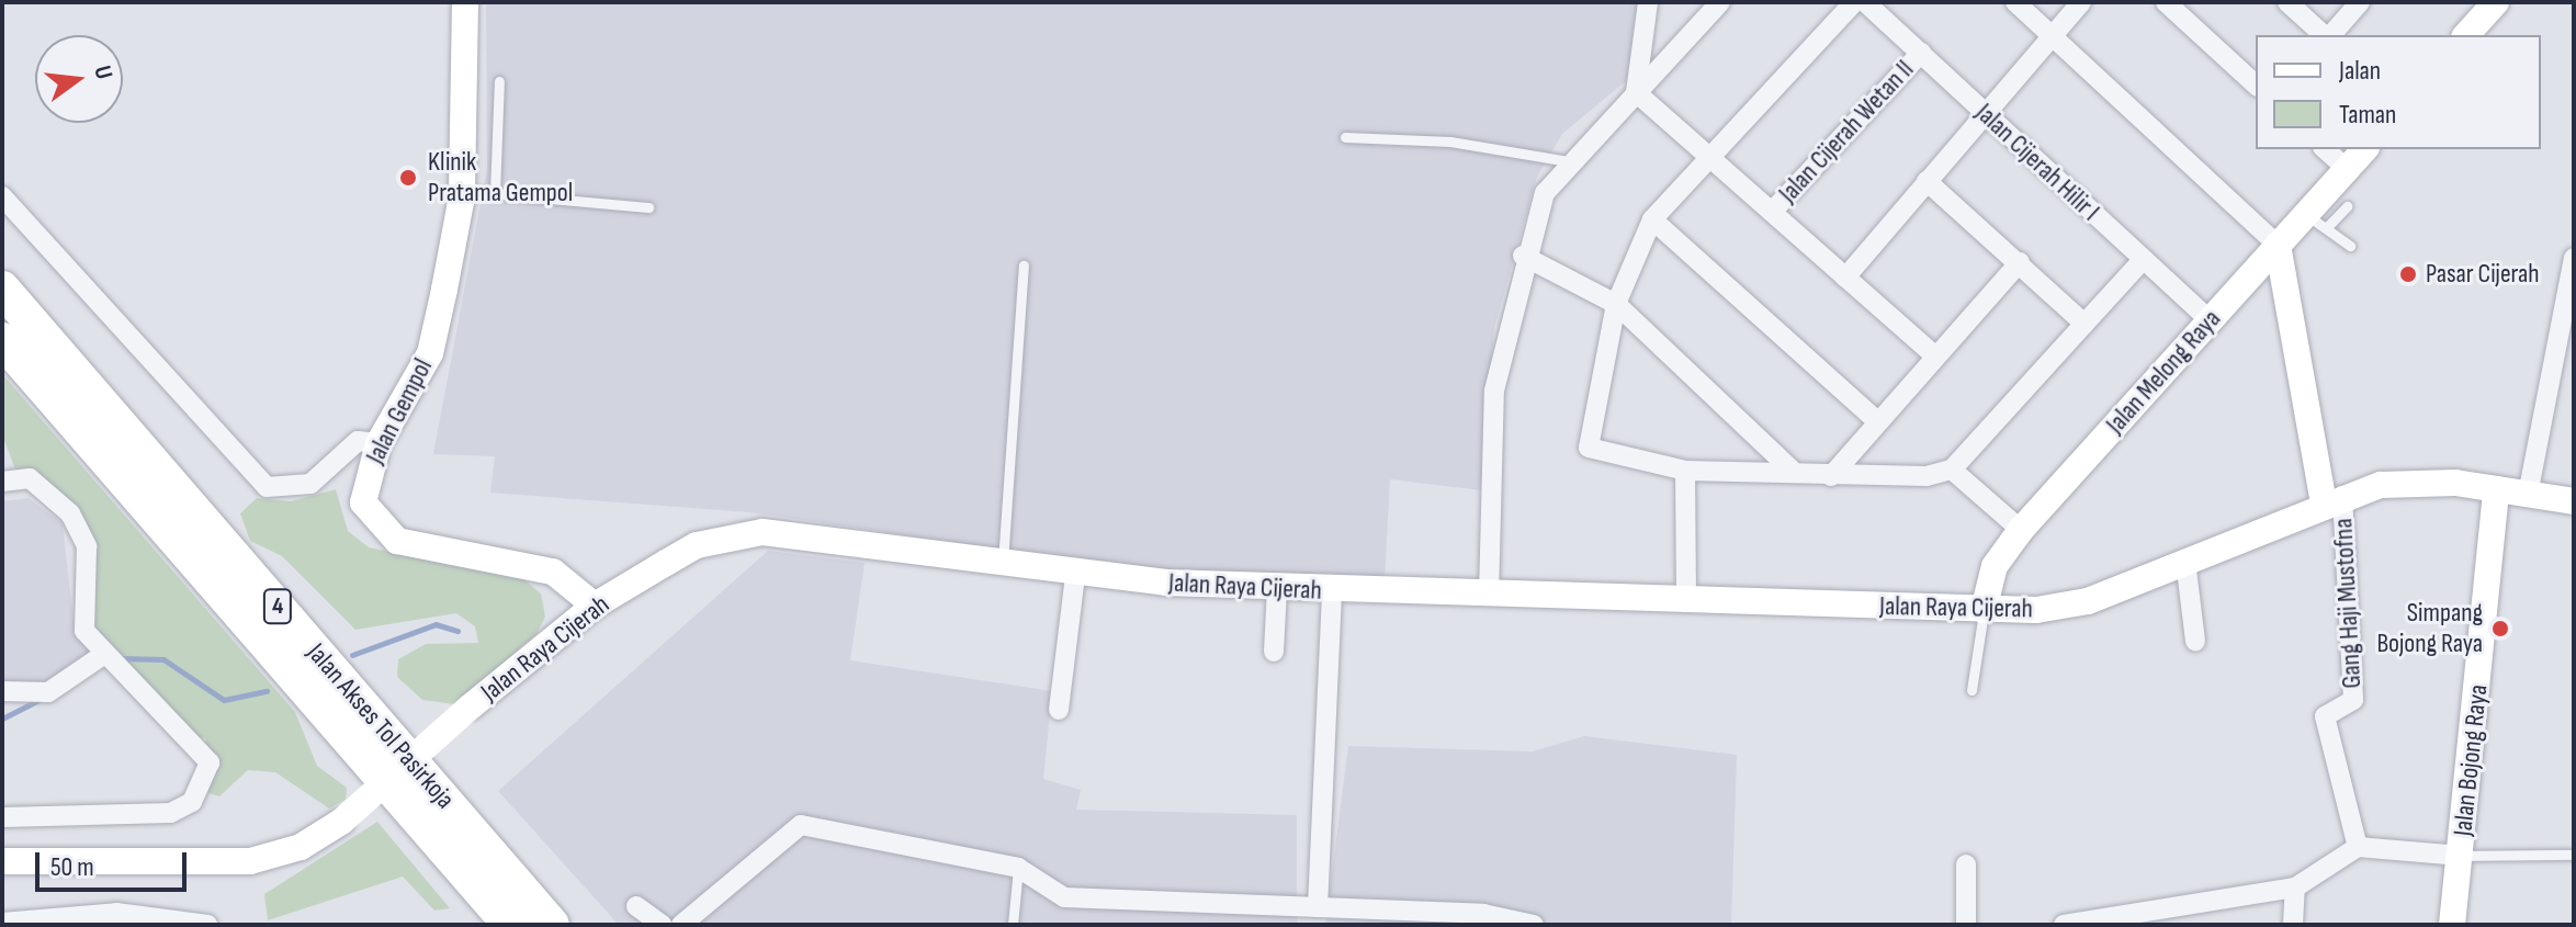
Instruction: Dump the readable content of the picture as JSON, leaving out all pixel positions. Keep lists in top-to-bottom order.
{
  "streets": {
    "highway": ["4", "Jalan Akses Tol Pasirkoja"],
    "main road": [
      "Jalan Melong Raya",
      "Jalan Gempol",
      "Jalan Raya Cijerah",
      "Jalan Bojong Raya"
    ],
    "street": ["Jalan Cijerah Wetan II", "Jalan Cijerah Hilir I", "Gang Haji Mustofna"]
  },
  "crossings": [
    ["Jalan Cijerah Wetan II", "Jalan Cijerah Hilir I"],
    ["Jalan Cijerah Hilir I", "Jalan Melong Raya"],
    ["Jalan Melong Raya", "Jalan Raya Cijerah"],
    ["Jalan Gempol", "Jalan Raya Cijerah"],
    ["Jalan Raya Cijerah", "Gang Haji Mustofna"],
    ["Jalan Raya Cijerah", "Jalan Bojong Raya"]
  ],
  "places": ["Klinik Pratama Gempol", "Pasar Cijerah", "Simpang Bojong Raya"],
  "legend": ["Jalan", "Taman"],
  "scale_bar": "50 m",
  "north": "right"
}
